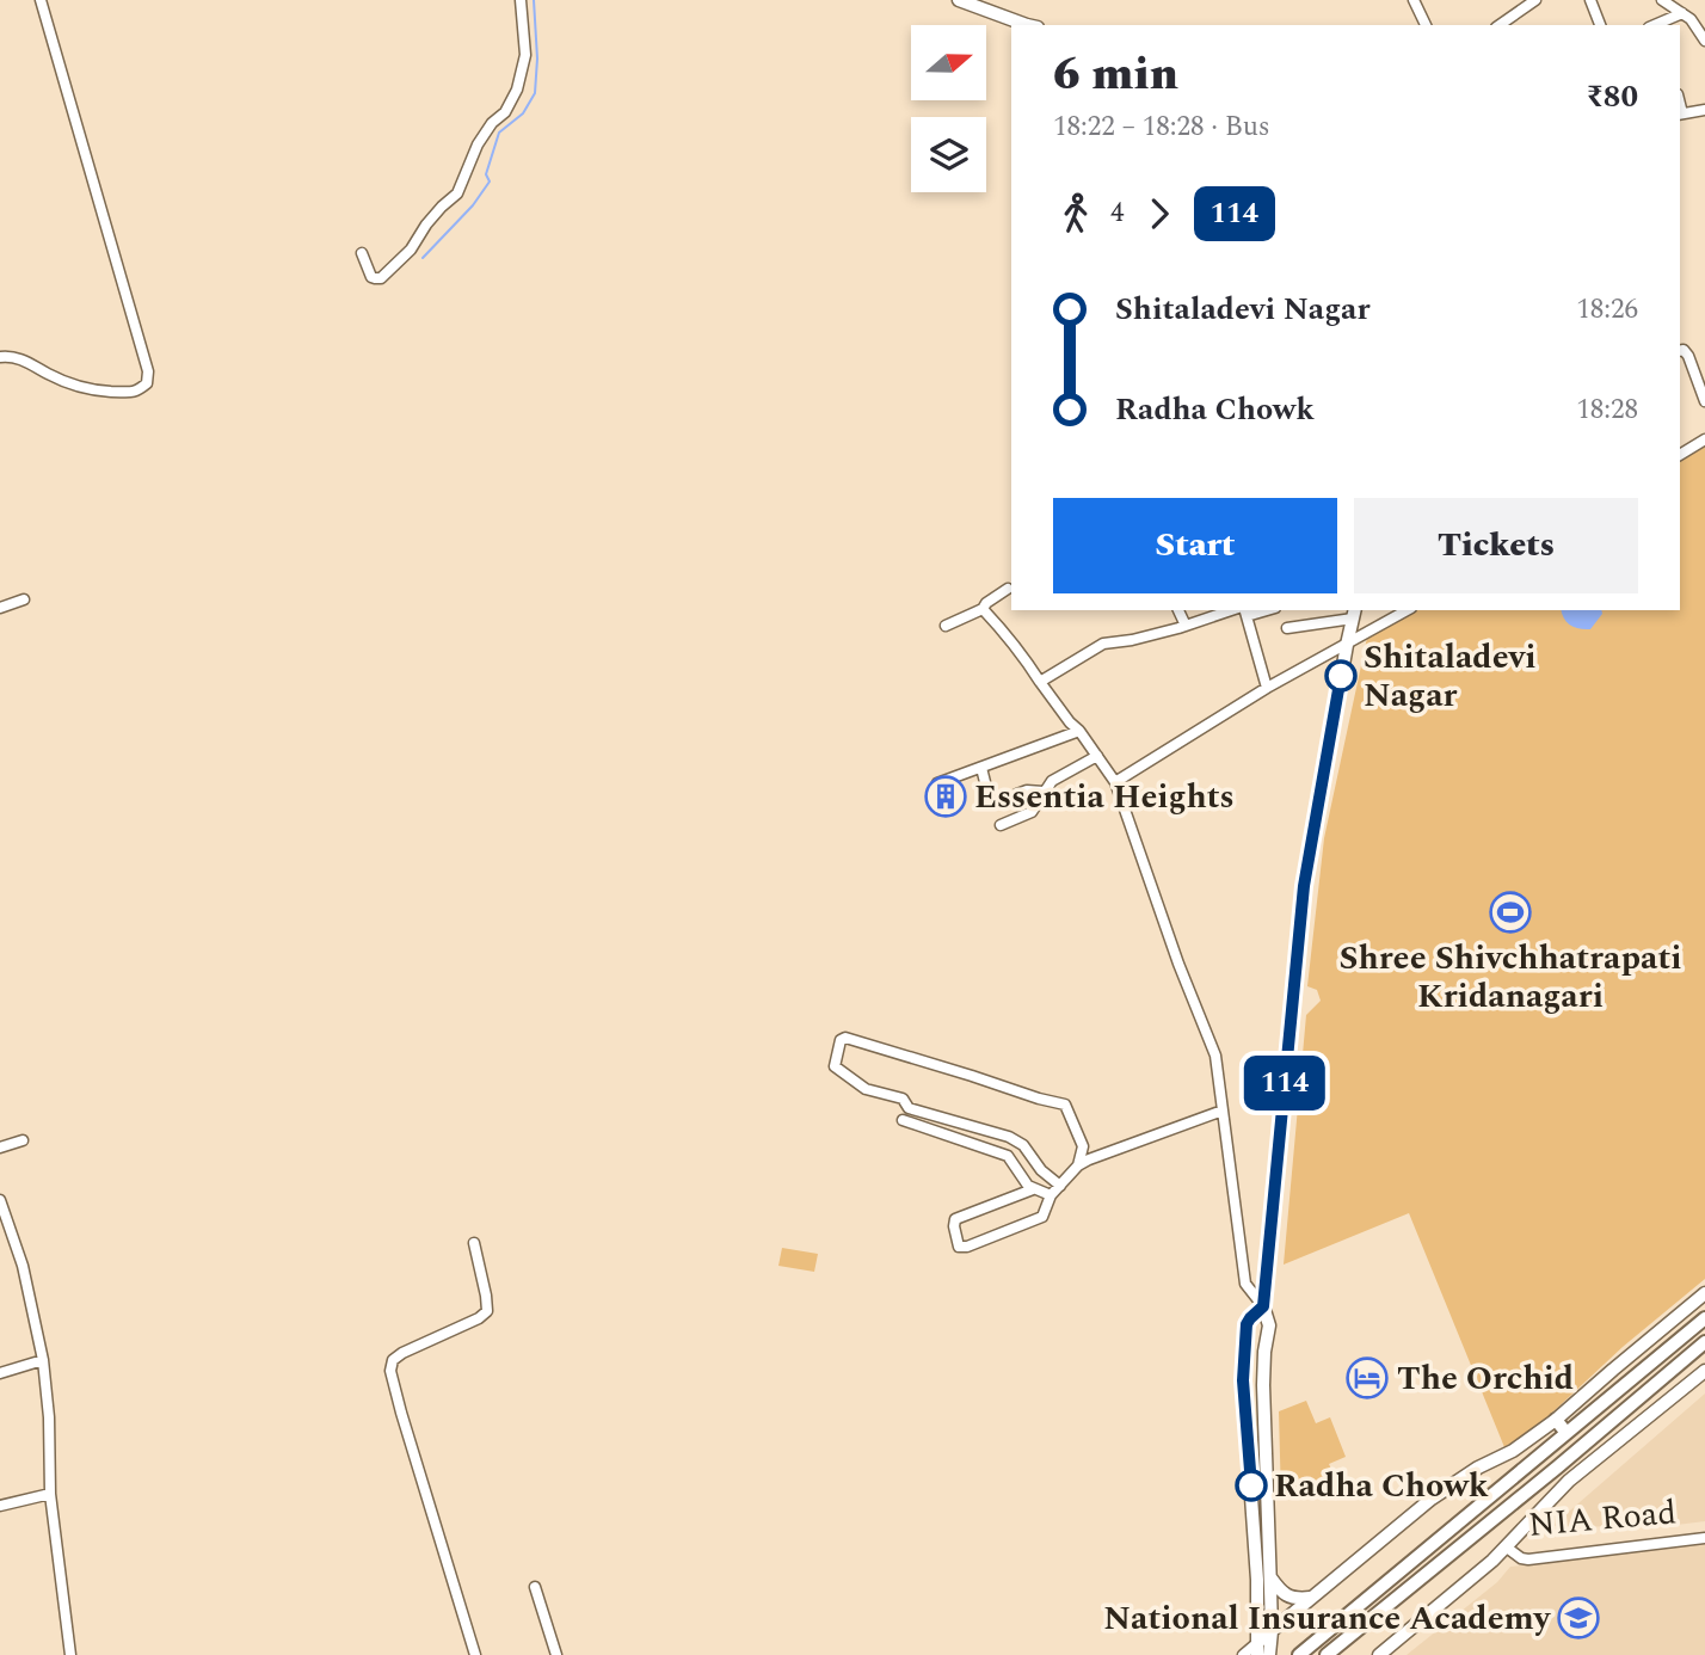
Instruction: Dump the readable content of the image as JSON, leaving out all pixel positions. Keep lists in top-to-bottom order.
{
  "streets": {
    "street": ["NIA Road"]
  },
  "places": {
    "other": ["Shitaladevi Nagar", "Radha Chowk"],
    "building": ["Essentia Heights"],
    "sports": ["Shree Shivchhatrapati Kridanagari"],
    "hotel": ["The Orchid"],
    "school or university": ["National Insurance Academy"]
  },
  "lines": ["bus line 114"],
  "north": "right",
  "page": {
    "on_map": "114",
    "heading": ["6 min", "18:22 – 18:28 · Bus", "₹80"],
    "legs": ["4", "114"],
    "list": [
      {
        "name": "Shitaladevi Nagar",
        "value": "18:26"
      },
      {
        "name": "Radha Chowk",
        "value": "18:28"
      }
    ],
    "buttons": ["Start", "Tickets"]
  }
}
